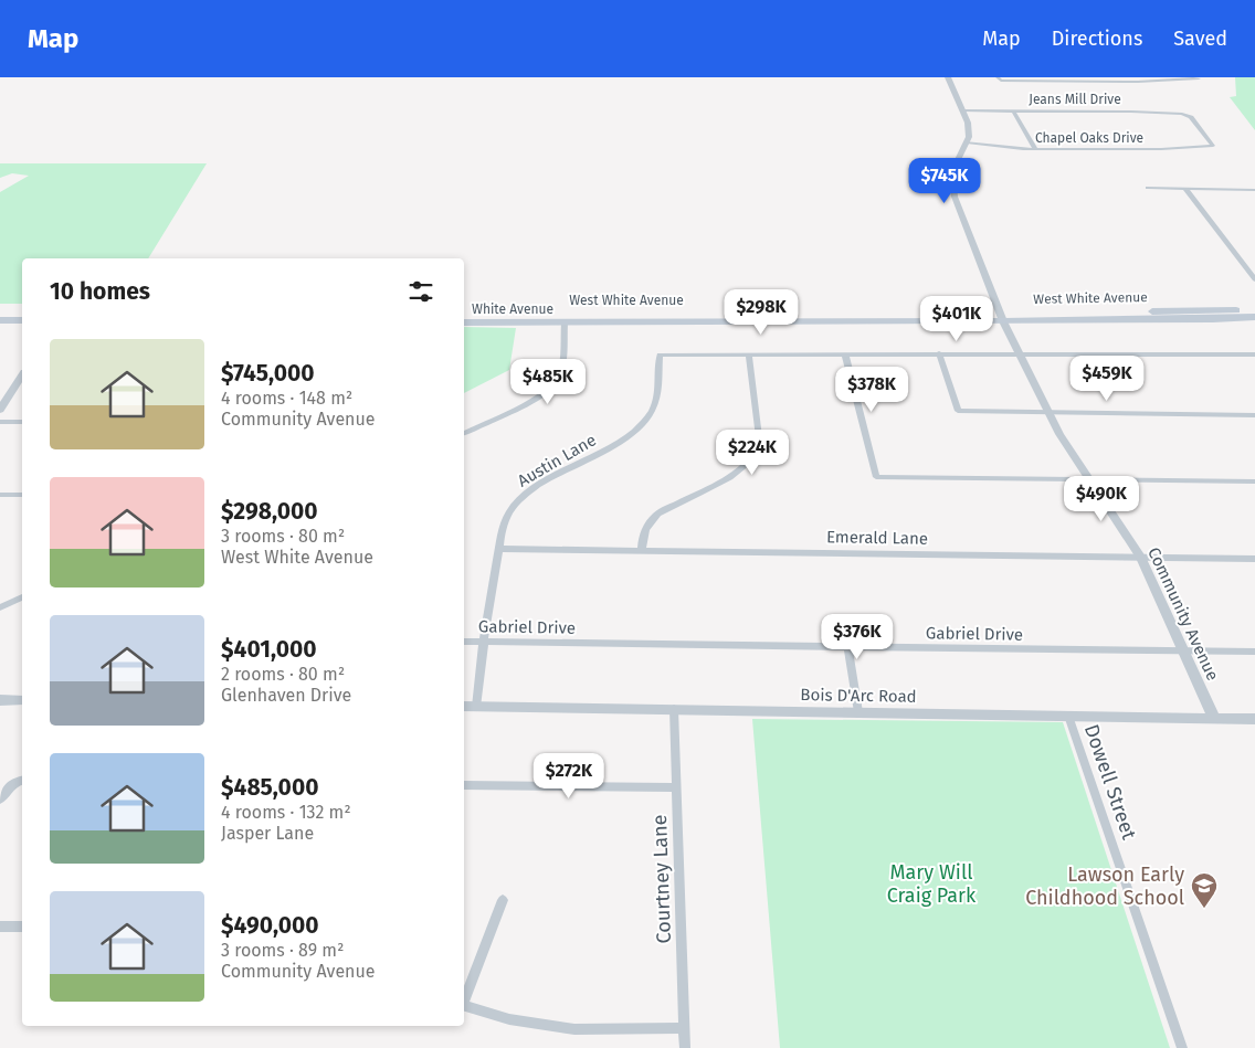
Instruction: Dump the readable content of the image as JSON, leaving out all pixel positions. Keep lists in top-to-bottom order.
{
  "streets": {
    "main road": ["West White Avenue", "White Avenue"],
    "street": [
      "Jeans Mill Drive",
      "Chapel Oaks Drive",
      "Austin Lane",
      "Emerald Lane",
      "Community Avenue",
      "Gabriel Drive",
      "Bois D'Arc Road",
      "Dowell Street",
      "Courtney Lane"
    ]
  },
  "crossings": [
    ["Jeans Mill Drive", "Chapel Oaks Drive"],
    ["Jeans Mill Drive", "Community Avenue"],
    ["Chapel Oaks Drive", "Community Avenue"],
    ["West White Avenue", "White Avenue"],
    ["West White Avenue", "Community Avenue"],
    ["Austin Lane", "Emerald Lane"],
    ["Austin Lane", "Gabriel Drive"],
    ["Austin Lane", "Bois D'Arc Road"],
    ["Emerald Lane", "Community Avenue"],
    ["Community Avenue", "Gabriel Drive"],
    ["Community Avenue", "Bois D'Arc Road"],
    ["Bois D'Arc Road", "Dowell Street"],
    ["Bois D'Arc Road", "Courtney Lane"]
  ],
  "parks": ["Mary Will Craig Park"],
  "places": {
    "school or university": ["Lawson Early Childhood School"]
  },
  "page": {
    "header": "Map",
    "nav": ["Map", "Directions", "Saved"],
    "price": [
      "$745K",
      "$298K",
      "$401K",
      "$459K",
      "$485K",
      "$378K",
      "$224K",
      "$490K",
      "$376K",
      "$272K"
    ],
    "heading": "10 homes",
    "list": [
      {
        "name": "$745,000",
        "note": "4 rooms · 148 m² · Community Avenue"
      },
      {
        "name": "$298,000",
        "note": "3 rooms · 80 m² · West White Avenue"
      },
      {
        "name": "$401,000",
        "note": "2 rooms · 80 m² · Glenhaven Drive"
      },
      {
        "name": "$485,000",
        "note": "4 rooms · 132 m² · Jasper Lane"
      },
      {
        "name": "$490,000",
        "note": "3 rooms · 89 m² · Community Avenue"
      }
    ]
  }
}
